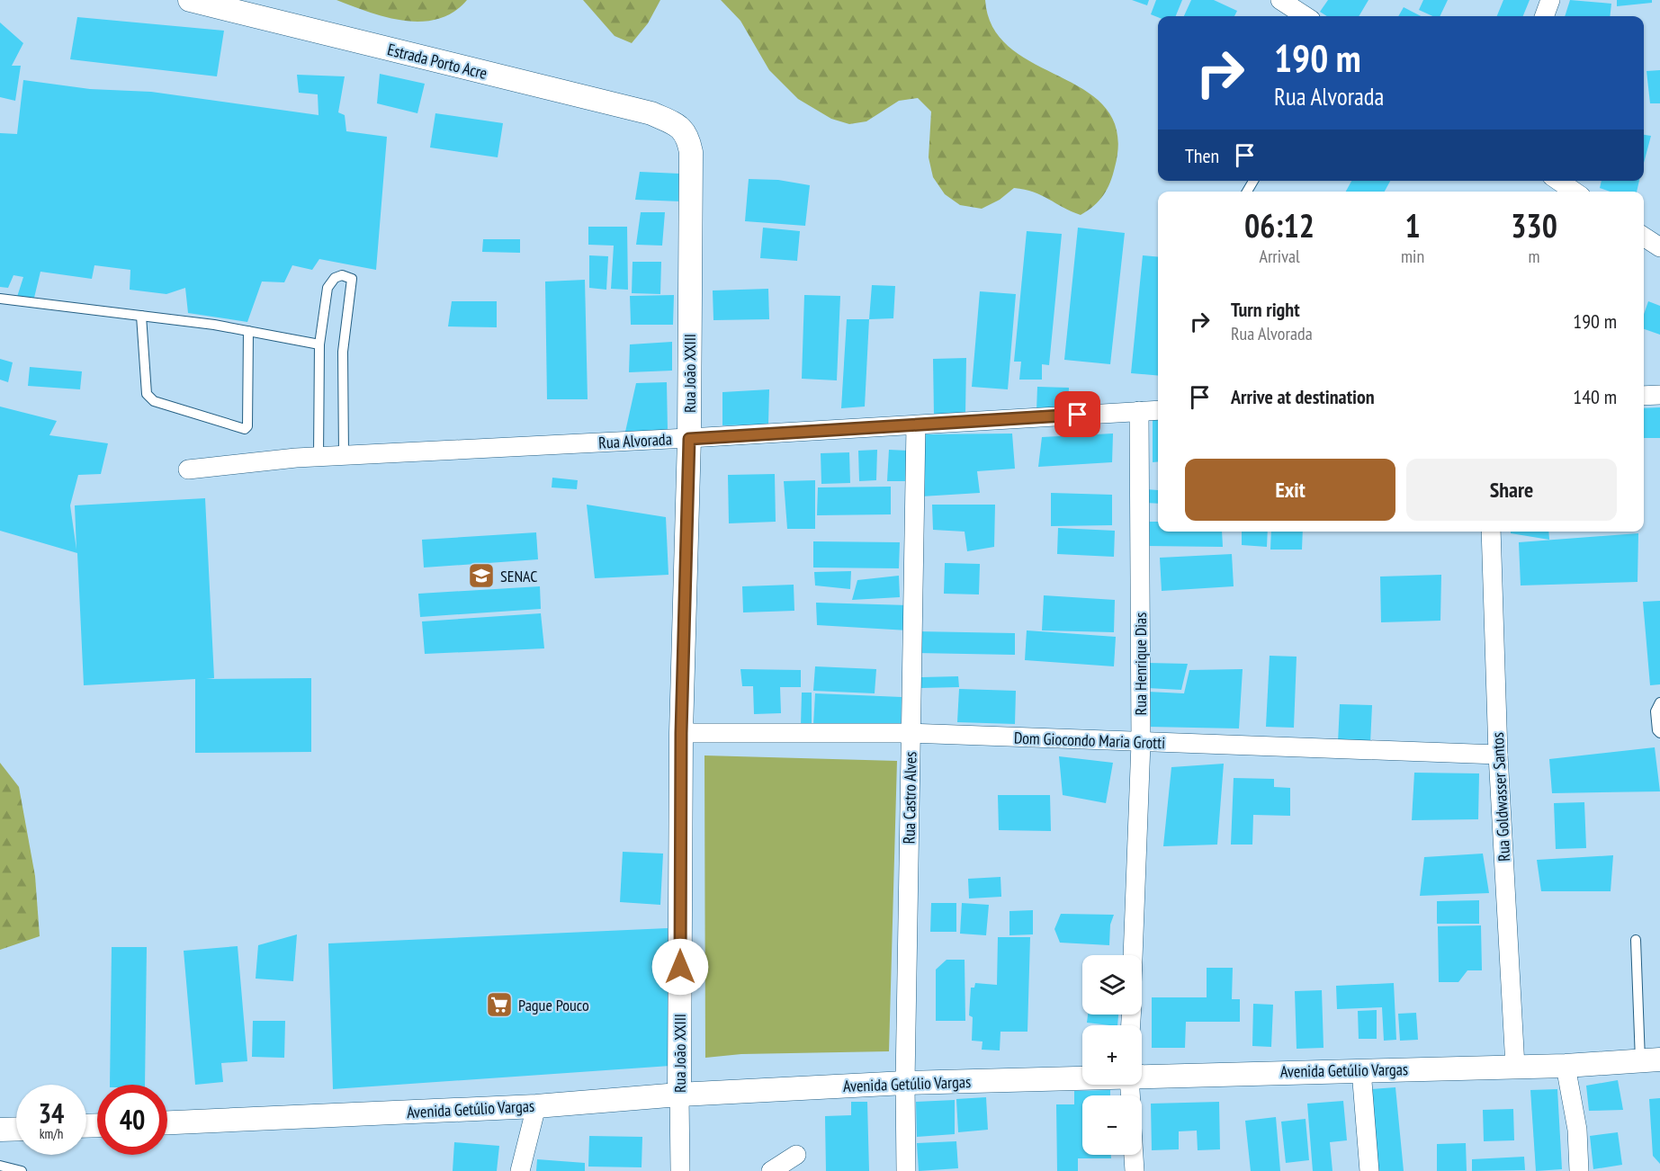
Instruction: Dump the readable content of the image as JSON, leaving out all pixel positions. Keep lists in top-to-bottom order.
{
  "streets": {
    "street": [
      "Estrada Porto Acre",
      "Rua João XXIII",
      "Rua Alvorada",
      "Rua Henrique Dias",
      "Dom Giocondo Maria Grotti",
      "Rua Goldwasser Santos",
      "Rua Castro Alves",
      "Avenida Getúlio Vargas"
    ]
  },
  "crossings": [
    ["Estrada Porto Acre", "Rua João XXIII"],
    ["Rua João XXIII", "Rua Alvorada"],
    ["Rua João XXIII", "Dom Giocondo Maria Grotti"],
    ["Rua João XXIII", "Avenida Getúlio Vargas"],
    ["Rua Alvorada", "Rua Henrique Dias"],
    ["Rua Alvorada", "Rua Castro Alves"],
    ["Rua Henrique Dias", "Dom Giocondo Maria Grotti"],
    ["Dom Giocondo Maria Grotti", "Rua Goldwasser Santos"],
    ["Dom Giocondo Maria Grotti", "Rua Castro Alves"],
    ["Rua Goldwasser Santos", "Avenida Getúlio Vargas"],
    ["Rua Castro Alves", "Avenida Getúlio Vargas"]
  ],
  "places": {
    "school or university": ["SENAC"],
    "supermarket": ["Pague Pouco"]
  },
  "page": {
    "turn": ["190 m", "Rua Alvorada"],
    "then": "Then",
    "eta": [
      "06:12",
      "Arrival",
      "1",
      "min",
      "330",
      "m"
    ],
    "list": [
      {
        "name": "Turn right",
        "note": "Rua Alvorada",
        "value": "190 m"
      },
      {
        "name": "Arrive at destination",
        "value": "140 m"
      }
    ],
    "buttons": ["Exit", "Share"],
    "map_buttons": ["+", "−"],
    "speed": "34 km/h",
    "limit": "40"
  }
}
